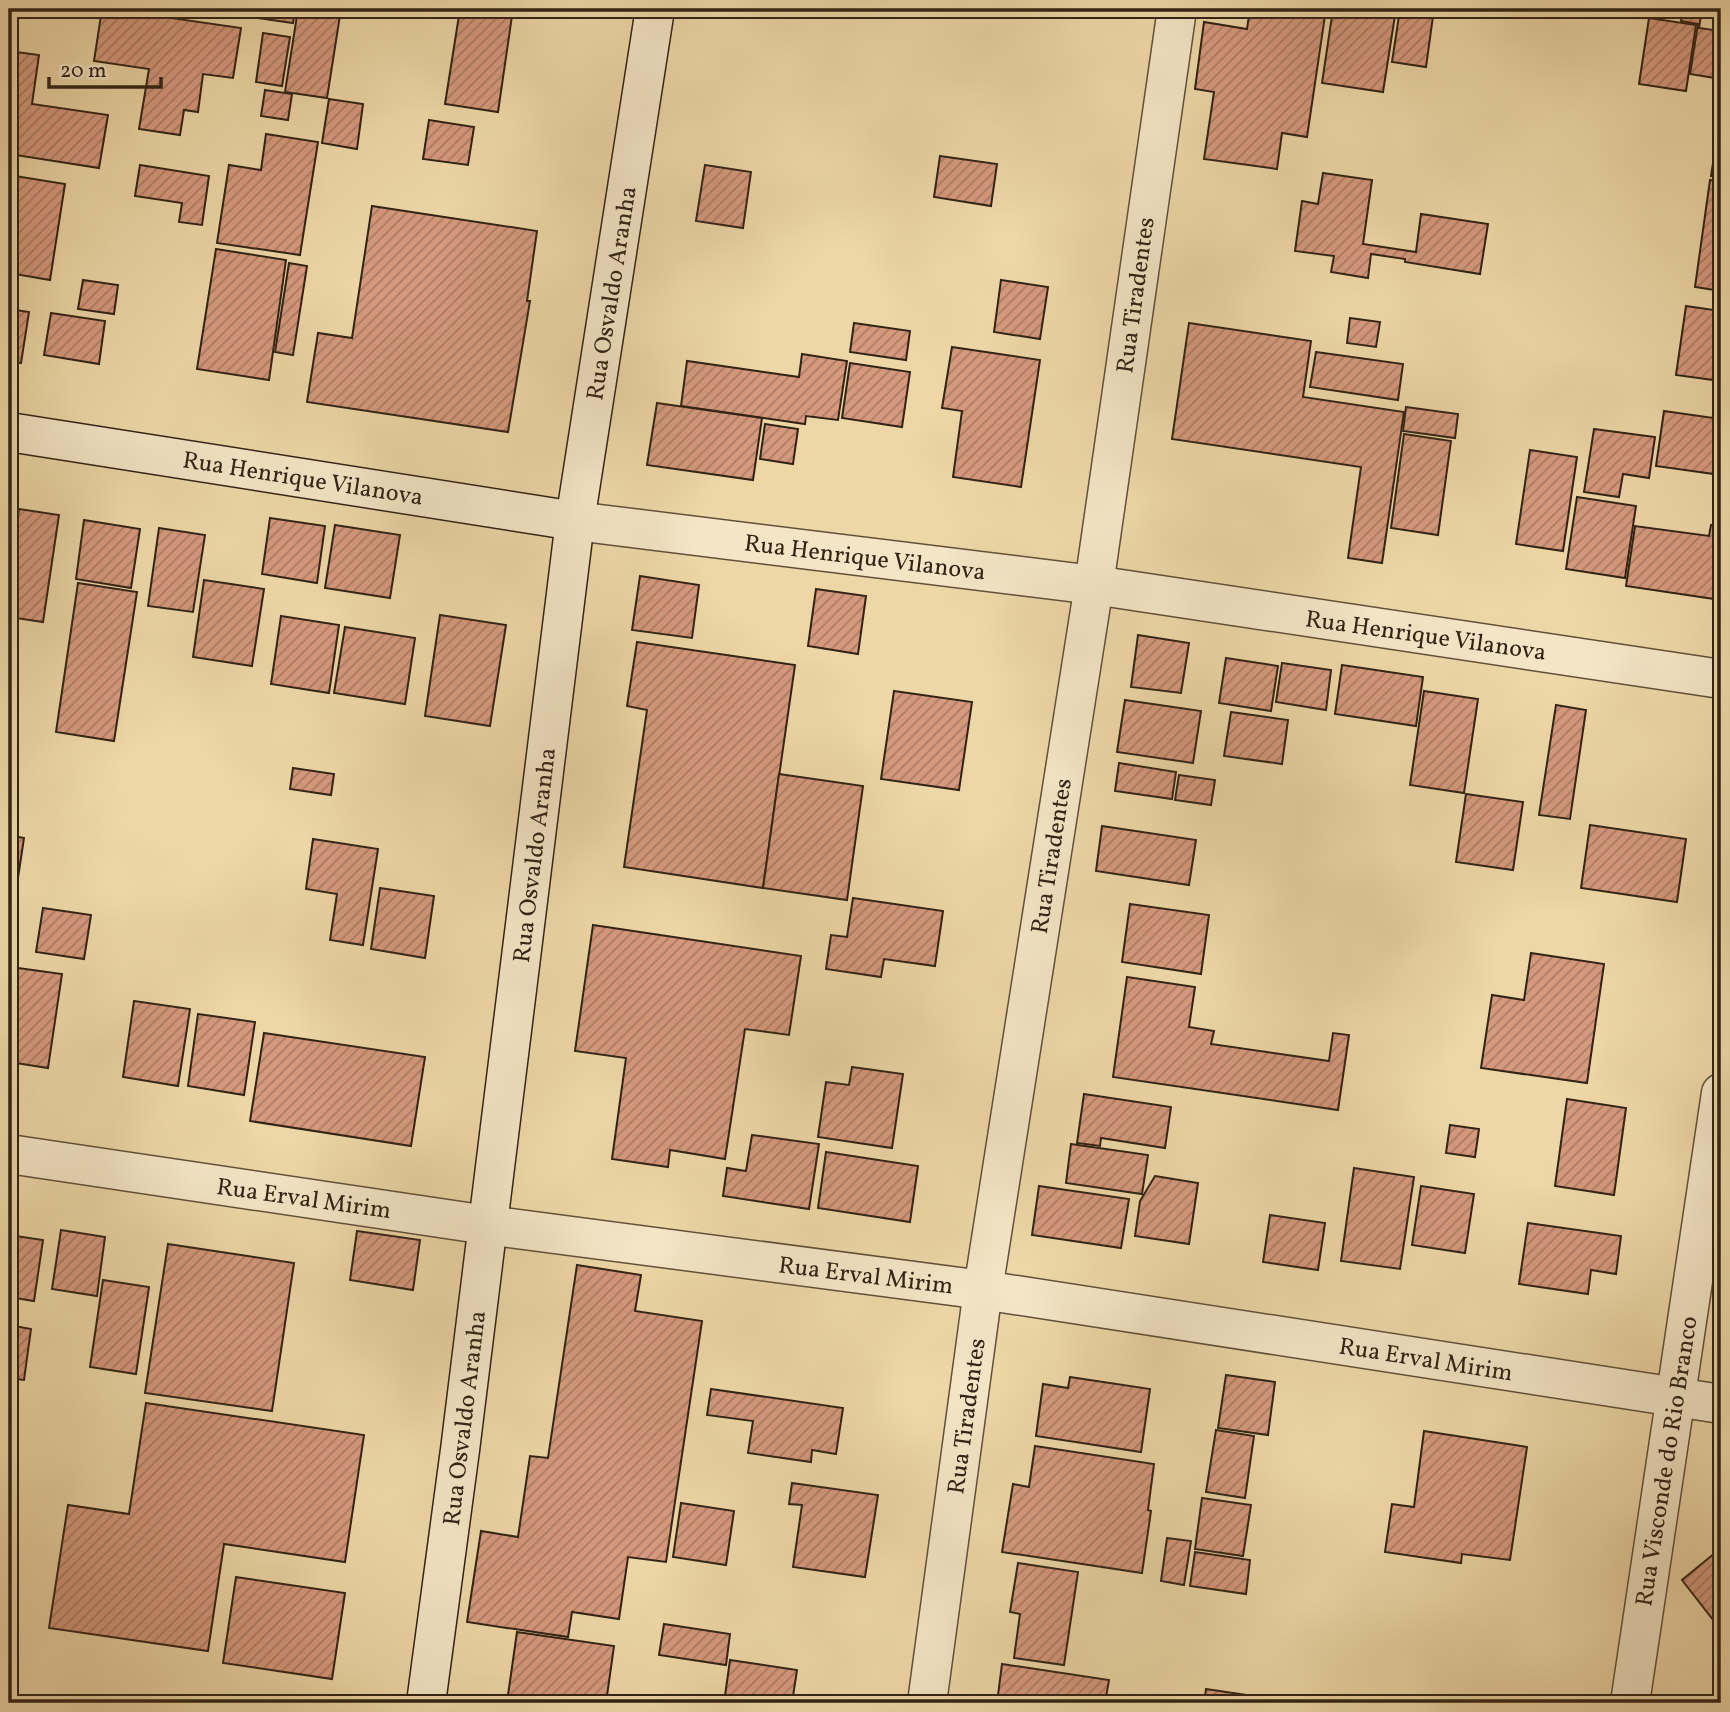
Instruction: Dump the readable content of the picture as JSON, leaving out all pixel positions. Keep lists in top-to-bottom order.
{
  "streets": {
    "street": [
      "Rua Osvaldo Aranha",
      "Rua Tiradentes",
      "Rua Henrique Vilanova",
      "Rua Erval Mirim",
      "Rua Visconde do Rio Branco"
    ]
  },
  "crossings": [
    ["Rua Osvaldo Aranha", "Rua Henrique Vilanova"],
    ["Rua Osvaldo Aranha", "Rua Erval Mirim"],
    ["Rua Tiradentes", "Rua Henrique Vilanova"],
    ["Rua Tiradentes", "Rua Erval Mirim"],
    ["Rua Erval Mirim", "Rua Visconde do Rio Branco"]
  ],
  "scale_bar": "20 m"
}
